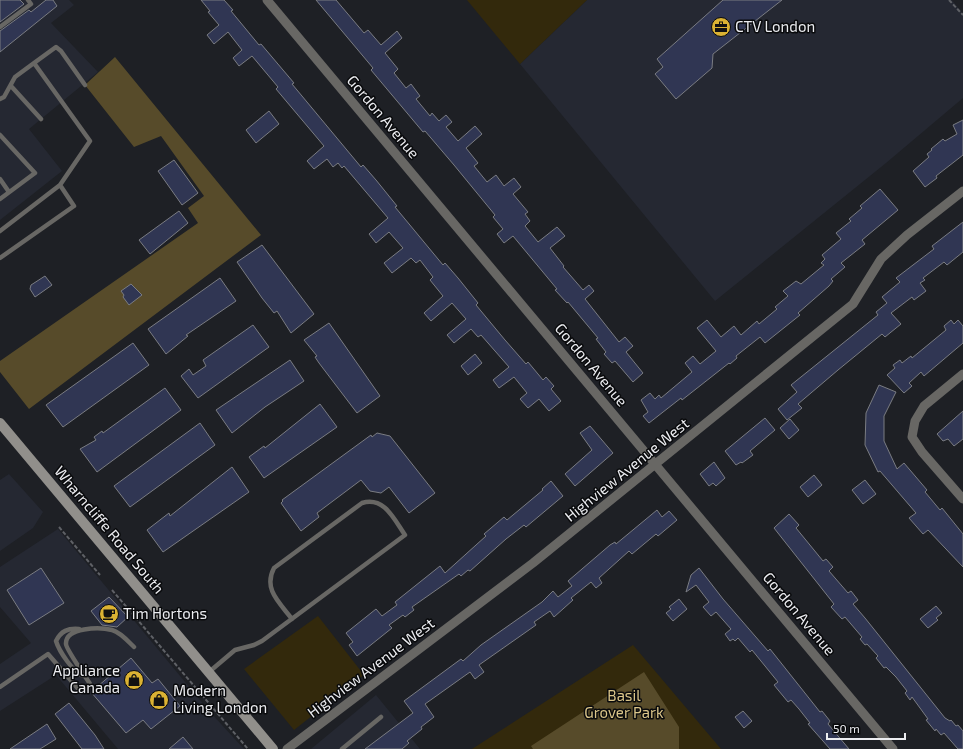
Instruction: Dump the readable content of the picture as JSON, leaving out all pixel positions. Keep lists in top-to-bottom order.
{
  "streets": {
    "main road": ["Wharncliffe Road South"],
    "street": ["Gordon Avenue", "Highview Avenue West"]
  },
  "crossings": [
    ["Gordon Avenue", "Highview Avenue West"]
  ],
  "parks": ["Basil Grover Park"],
  "places": {
    "office": ["CTV London"],
    "cafe": ["Tim Hortons"],
    "shop": ["Appliance Canada", "Modern Living London"]
  },
  "scale_bar": "50 m"
}
